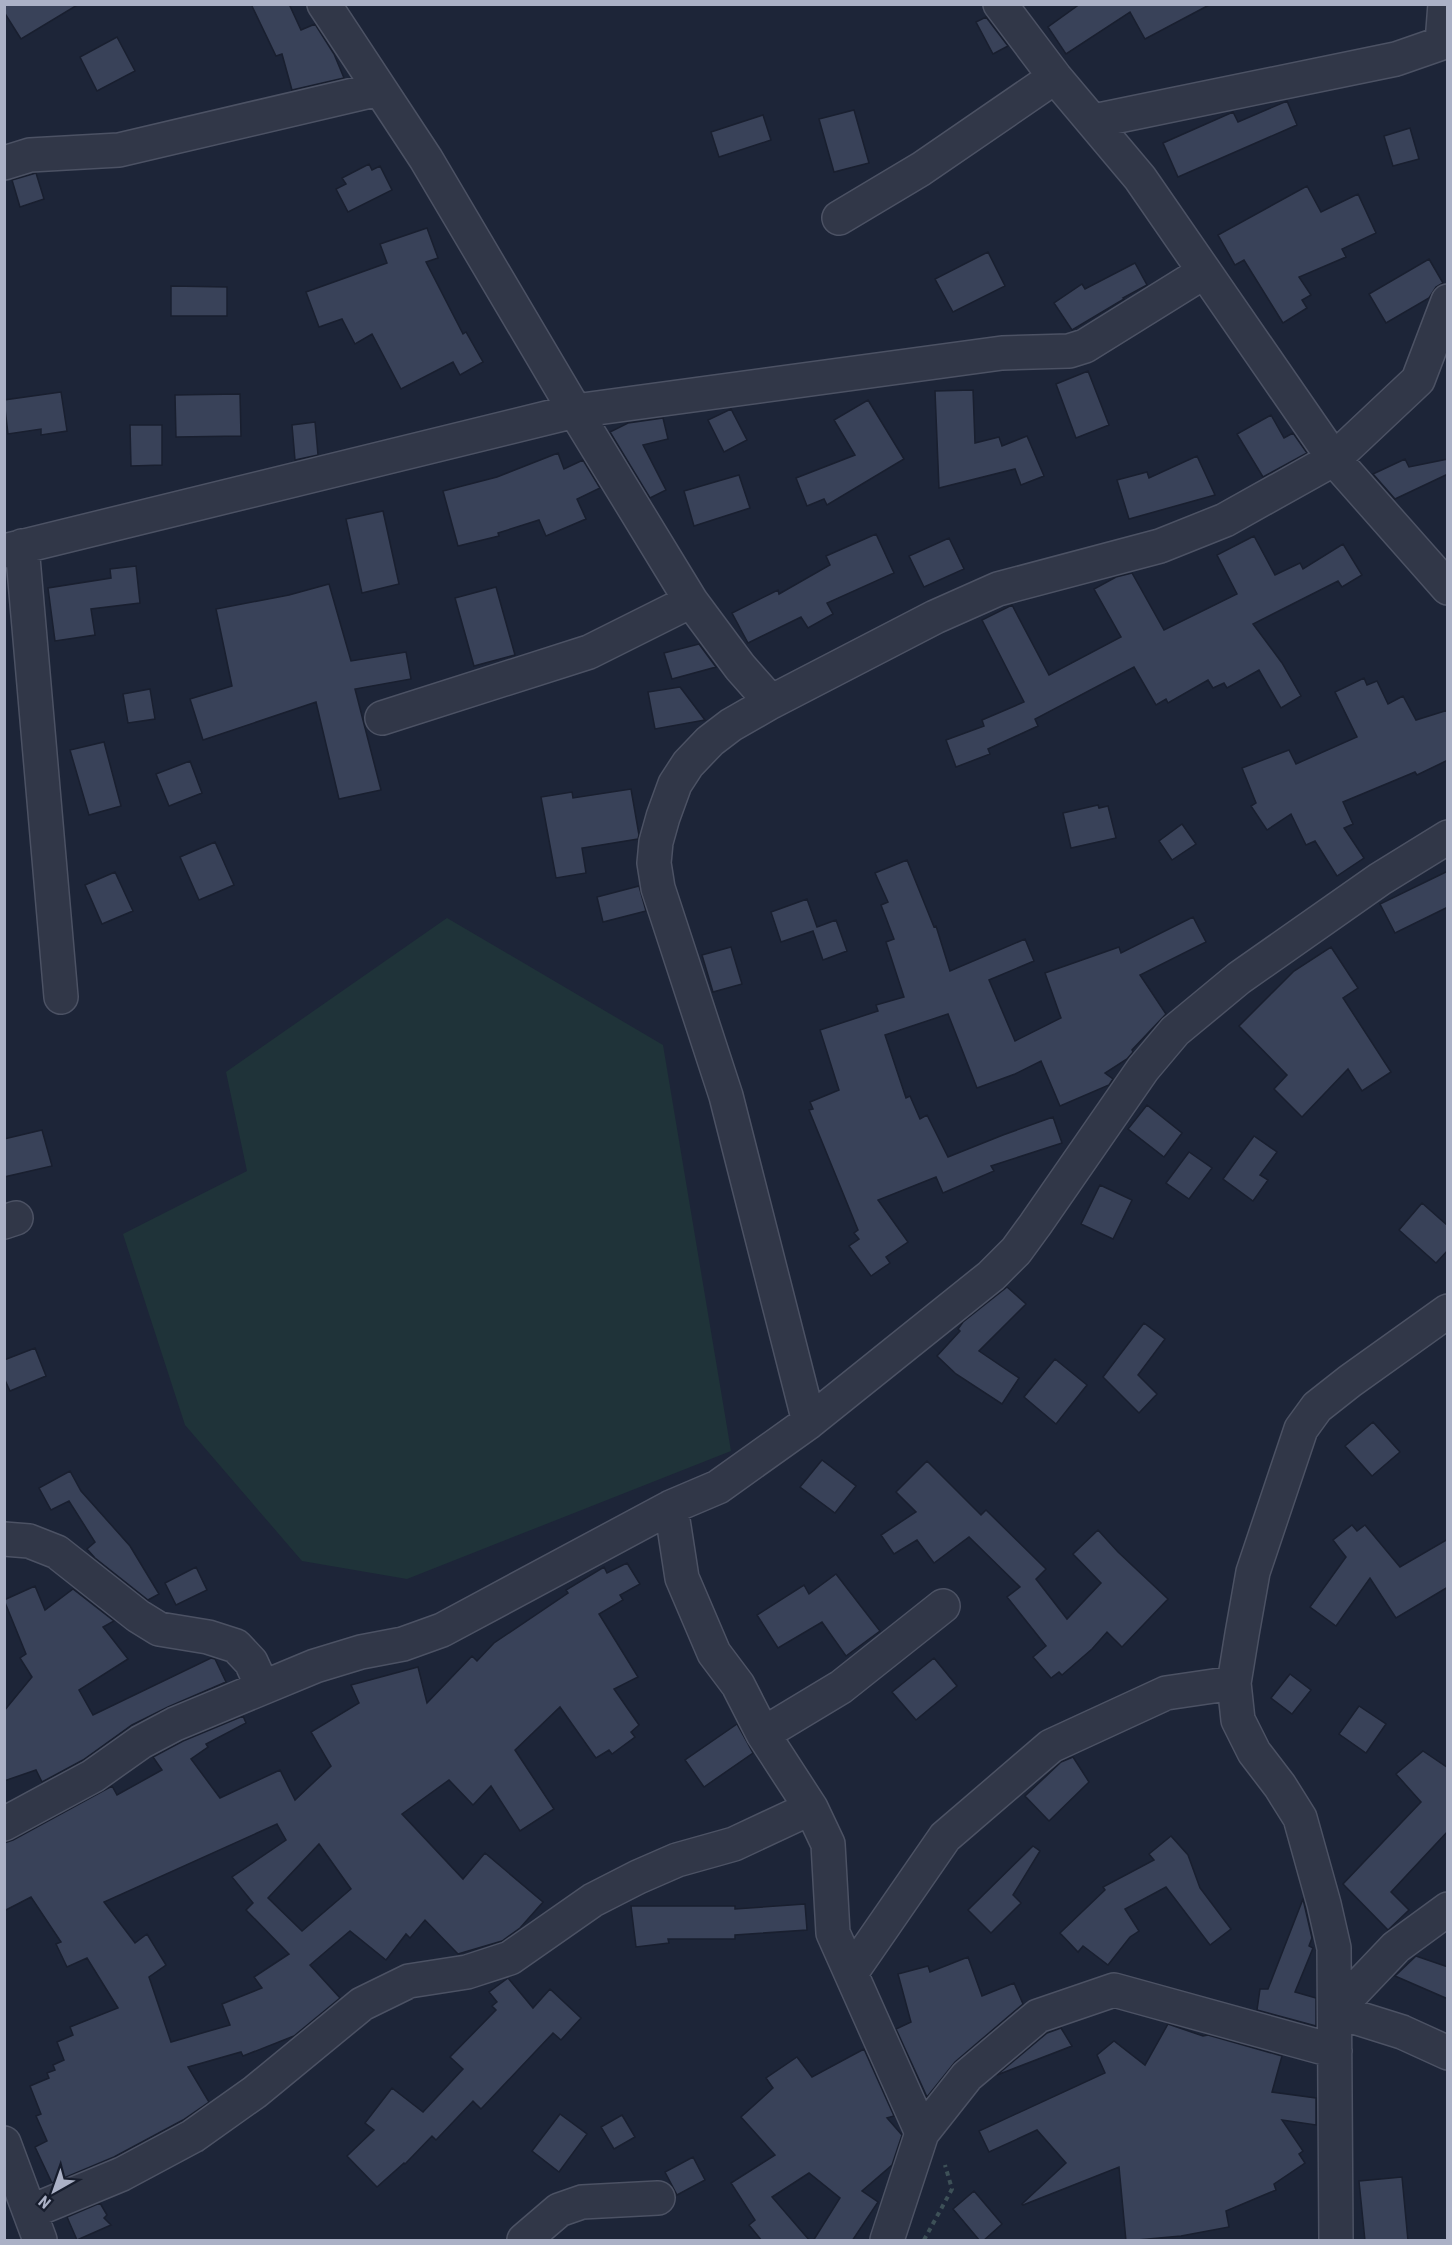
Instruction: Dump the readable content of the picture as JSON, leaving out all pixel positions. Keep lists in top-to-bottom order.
{
  "north": "bottom left"
}
